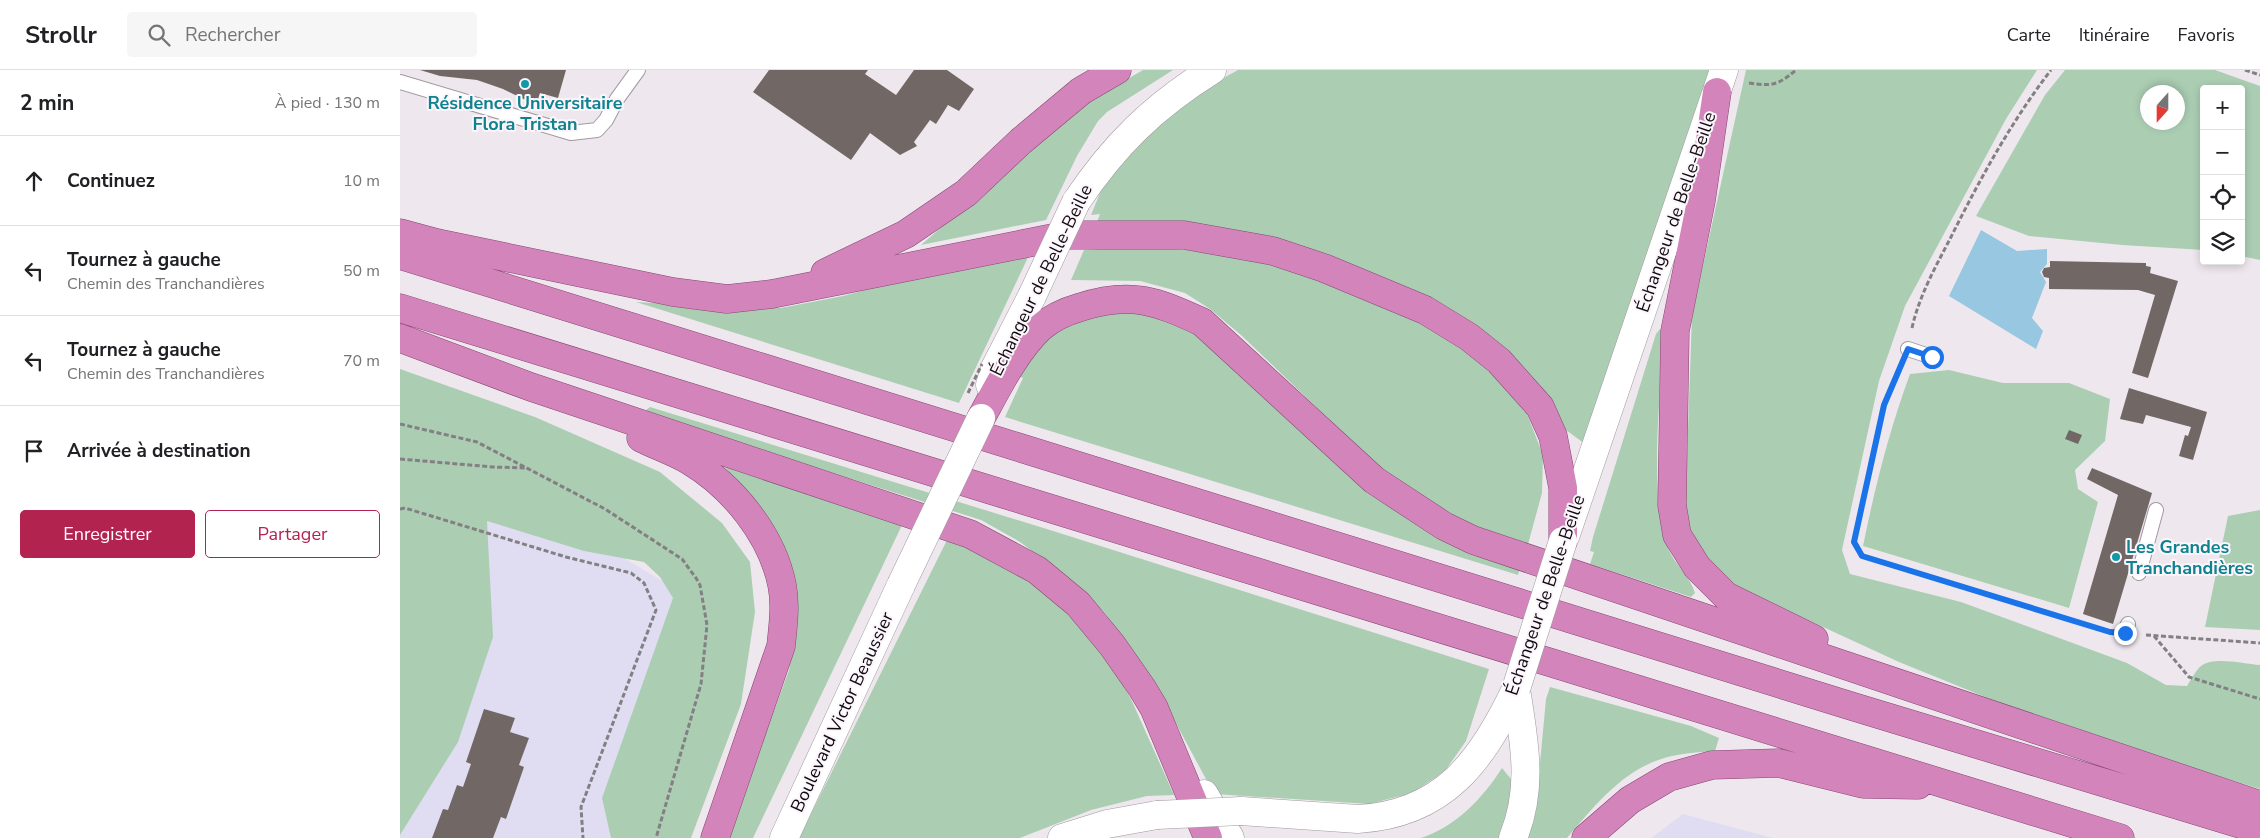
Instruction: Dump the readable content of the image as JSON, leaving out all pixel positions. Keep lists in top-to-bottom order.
{
  "streets": {
    "street": ["Échangeur de Belle-Beille", "Boulevard Victor Beaussier"]
  },
  "places": ["Résidence Universitaire Flora Tristan", "Les Grandes Tranchandières"],
  "north": "bottom",
  "page": {
    "header": "Strollr",
    "search": "Rechercher",
    "nav": ["Carte", "Itinéraire", "Favoris"],
    "heading": ["2 min", "À pied · 130 m"],
    "map_buttons": ["+", "−"],
    "list": [
      ["Continuez", "10 m"],
      ["Tournez à gauche", "Chemin des Tranchandières", "50 m"],
      ["Tournez à gauche", "Chemin des Tranchandières", "70 m"],
      "Arrivée à destination"
    ],
    "buttons": ["Enregistrer", "Partager"]
  }
}
